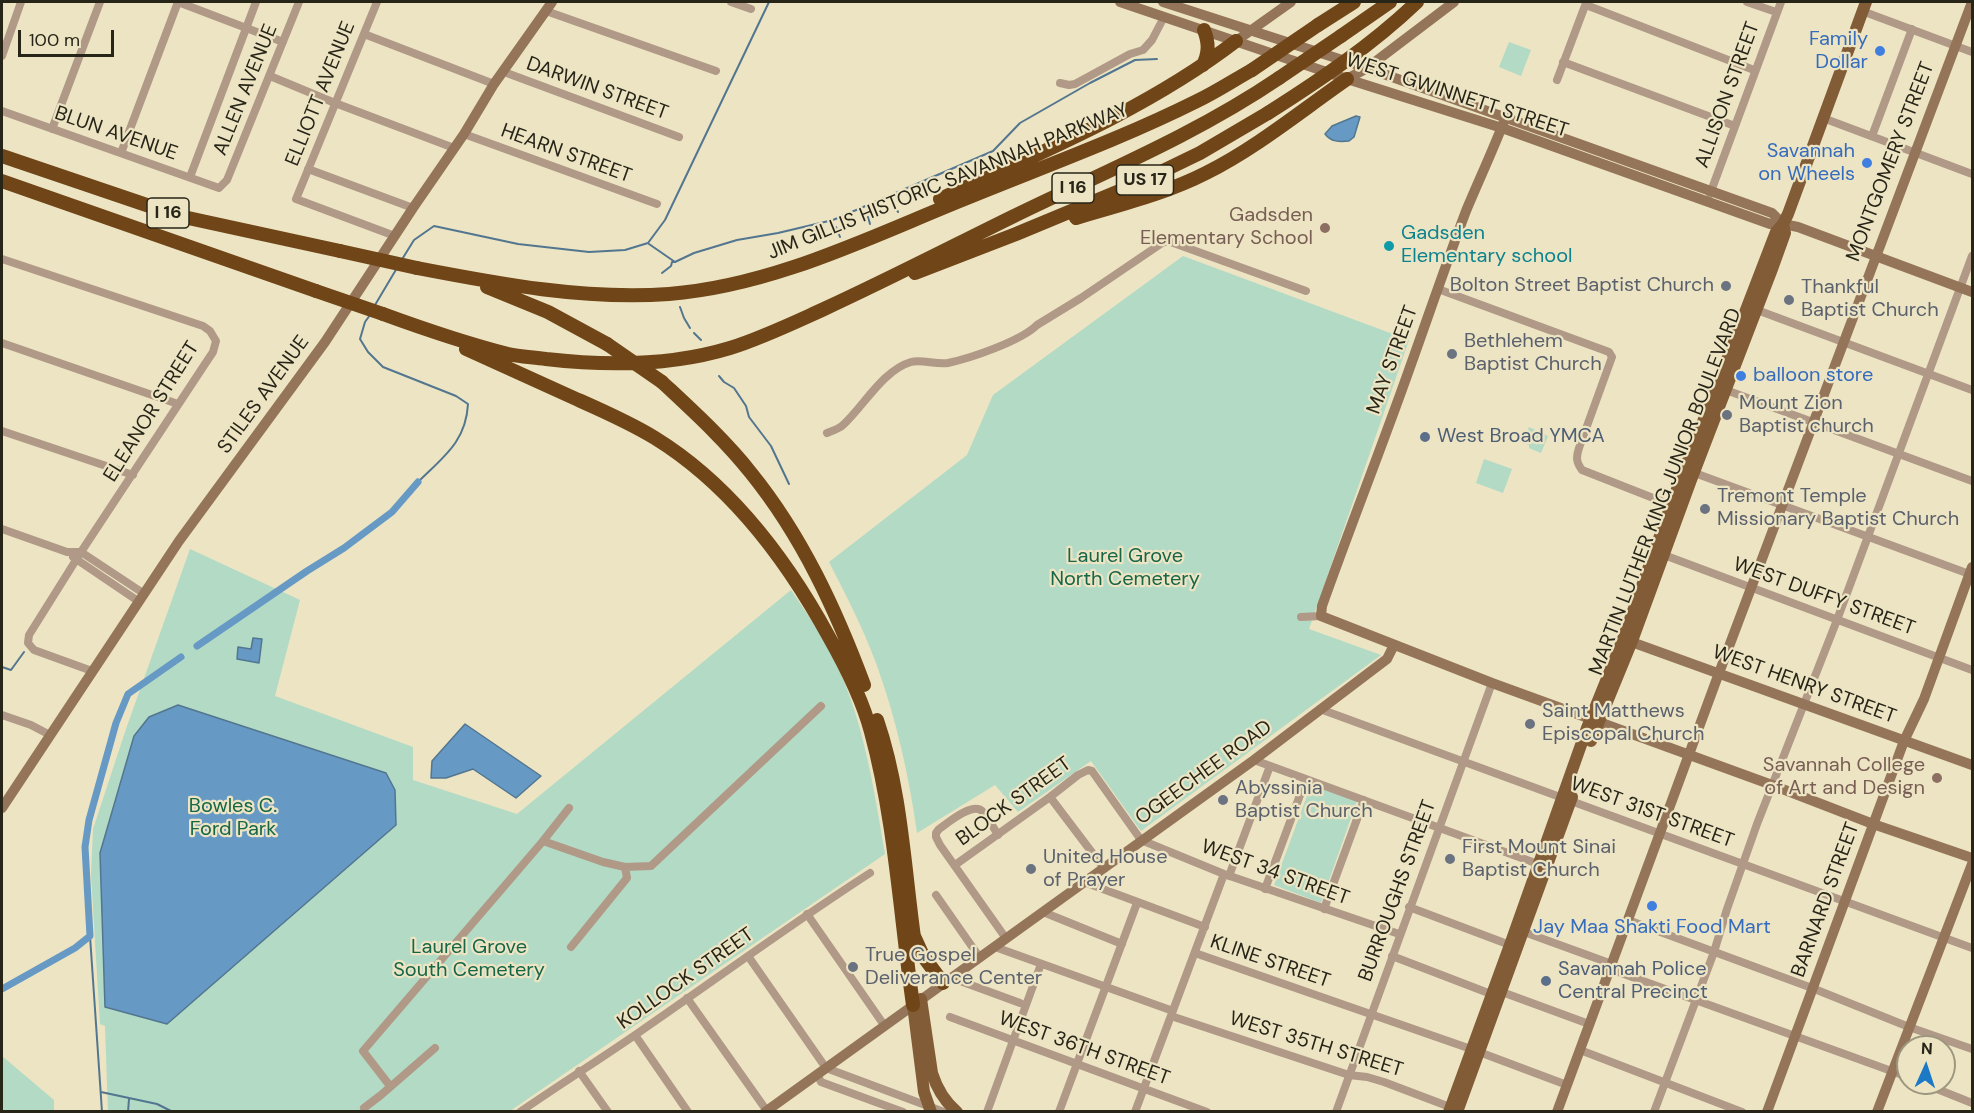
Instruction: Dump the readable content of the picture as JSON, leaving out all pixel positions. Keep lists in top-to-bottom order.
{
  "streets": {
    "highway": ["US 17", "JIM GILLIS HISTORIC SAVANNAH PARKWAY", "I 16"],
    "main road": [
      "WEST GWINNETT STREET",
      "MONTGOMERY STREET",
      "MAY STREET",
      "STILES AVENUE",
      "MARTIN LUTHER KING JUNIOR BOULEVARD",
      "WEST HENRY STREET",
      "OGEECHEE ROAD",
      "BARNARD STREET"
    ],
    "street": [
      "DARWIN STREET",
      "ALLEN AVENUE",
      "ELLIOTT AVENUE",
      "ALLISON STREET",
      "BLUN AVENUE",
      "HEARN STREET",
      "ELEANOR STREET",
      "WEST DUFFY STREET",
      "BLOCK STREET",
      "WEST 31ST STREET",
      "WEST 34 STREET",
      "BURROUGHS STREET",
      "KLINE STREET",
      "KOLLOCK STREET",
      "WEST 35TH STREET",
      "WEST 36TH STREET"
    ]
  },
  "crossings": [
    ["DARWIN STREET", "STILES AVENUE"],
    ["ALLEN AVENUE", "BLUN AVENUE"],
    ["ELLIOTT AVENUE", "STILES AVENUE"],
    ["ALLISON STREET", "WEST GWINNETT STREET"],
    ["WEST GWINNETT STREET", "MONTGOMERY STREET"],
    ["WEST GWINNETT STREET", "MAY STREET"],
    ["WEST GWINNETT STREET", "MARTIN LUTHER KING JUNIOR BOULEVARD"],
    ["HEARN STREET", "STILES AVENUE"],
    ["MONTGOMERY STREET", "WEST DUFFY STREET"],
    ["MONTGOMERY STREET", "WEST HENRY STREET"],
    ["MONTGOMERY STREET", "WEST 31ST STREET"],
    ["MONTGOMERY STREET", "KLINE STREET"],
    ["US 17", "I 16"],
    ["STILES AVENUE", "ELEANOR STREET"],
    ["MARTIN LUTHER KING JUNIOR BOULEVARD", "WEST DUFFY STREET"],
    ["MARTIN LUTHER KING JUNIOR BOULEVARD", "WEST HENRY STREET"],
    ["MARTIN LUTHER KING JUNIOR BOULEVARD", "WEST 31ST STREET"],
    ["MARTIN LUTHER KING JUNIOR BOULEVARD", "KLINE STREET"],
    ["MARTIN LUTHER KING JUNIOR BOULEVARD", "WEST 35TH STREET"],
    ["WEST DUFFY STREET", "BARNARD STREET"],
    ["WEST HENRY STREET", "BARNARD STREET"],
    ["OGEECHEE ROAD", "BLOCK STREET"],
    ["OGEECHEE ROAD", "WEST 31ST STREET"],
    ["OGEECHEE ROAD", "WEST 34 STREET"],
    ["OGEECHEE ROAD", "WEST 35TH STREET"],
    ["BLOCK STREET", "WEST 34 STREET"],
    ["WEST 31ST STREET", "BURROUGHS STREET"],
    ["WEST 31ST STREET", "BARNARD STREET"],
    ["WEST 34 STREET", "BURROUGHS STREET"],
    ["BURROUGHS STREET", "KLINE STREET"],
    ["BURROUGHS STREET", "WEST 35TH STREET"]
  ],
  "parks": ["Laurel Grove North Cemetery", "Bowles C. Ford Park", "Laurel Grove South Cemetery"],
  "places": [
    "Family Dollar",
    "Savannah on Wheels",
    "Gadsden Elementary School",
    "Gadsden Elementary school",
    "Bolton Street Baptist Church",
    "Thankful Baptist Church",
    "Bethlehem Baptist Church",
    "balloon store",
    "Mount Zion Baptist church",
    "West Broad YMCA",
    "Tremont Temple Missionary Baptist Church",
    "Saint Matthews Episcopal Church",
    "Savannah College of Art and Design",
    "Abyssinia Baptist Church",
    "First Mount Sinai Baptist Church",
    "United House of Prayer",
    "Jay Maa Shakti Food Mart",
    "True Gospel Deliverance Center",
    "Savannah Police Central Precinct"
  ],
  "scale_bar": "100 m",
  "north": "top"
}
